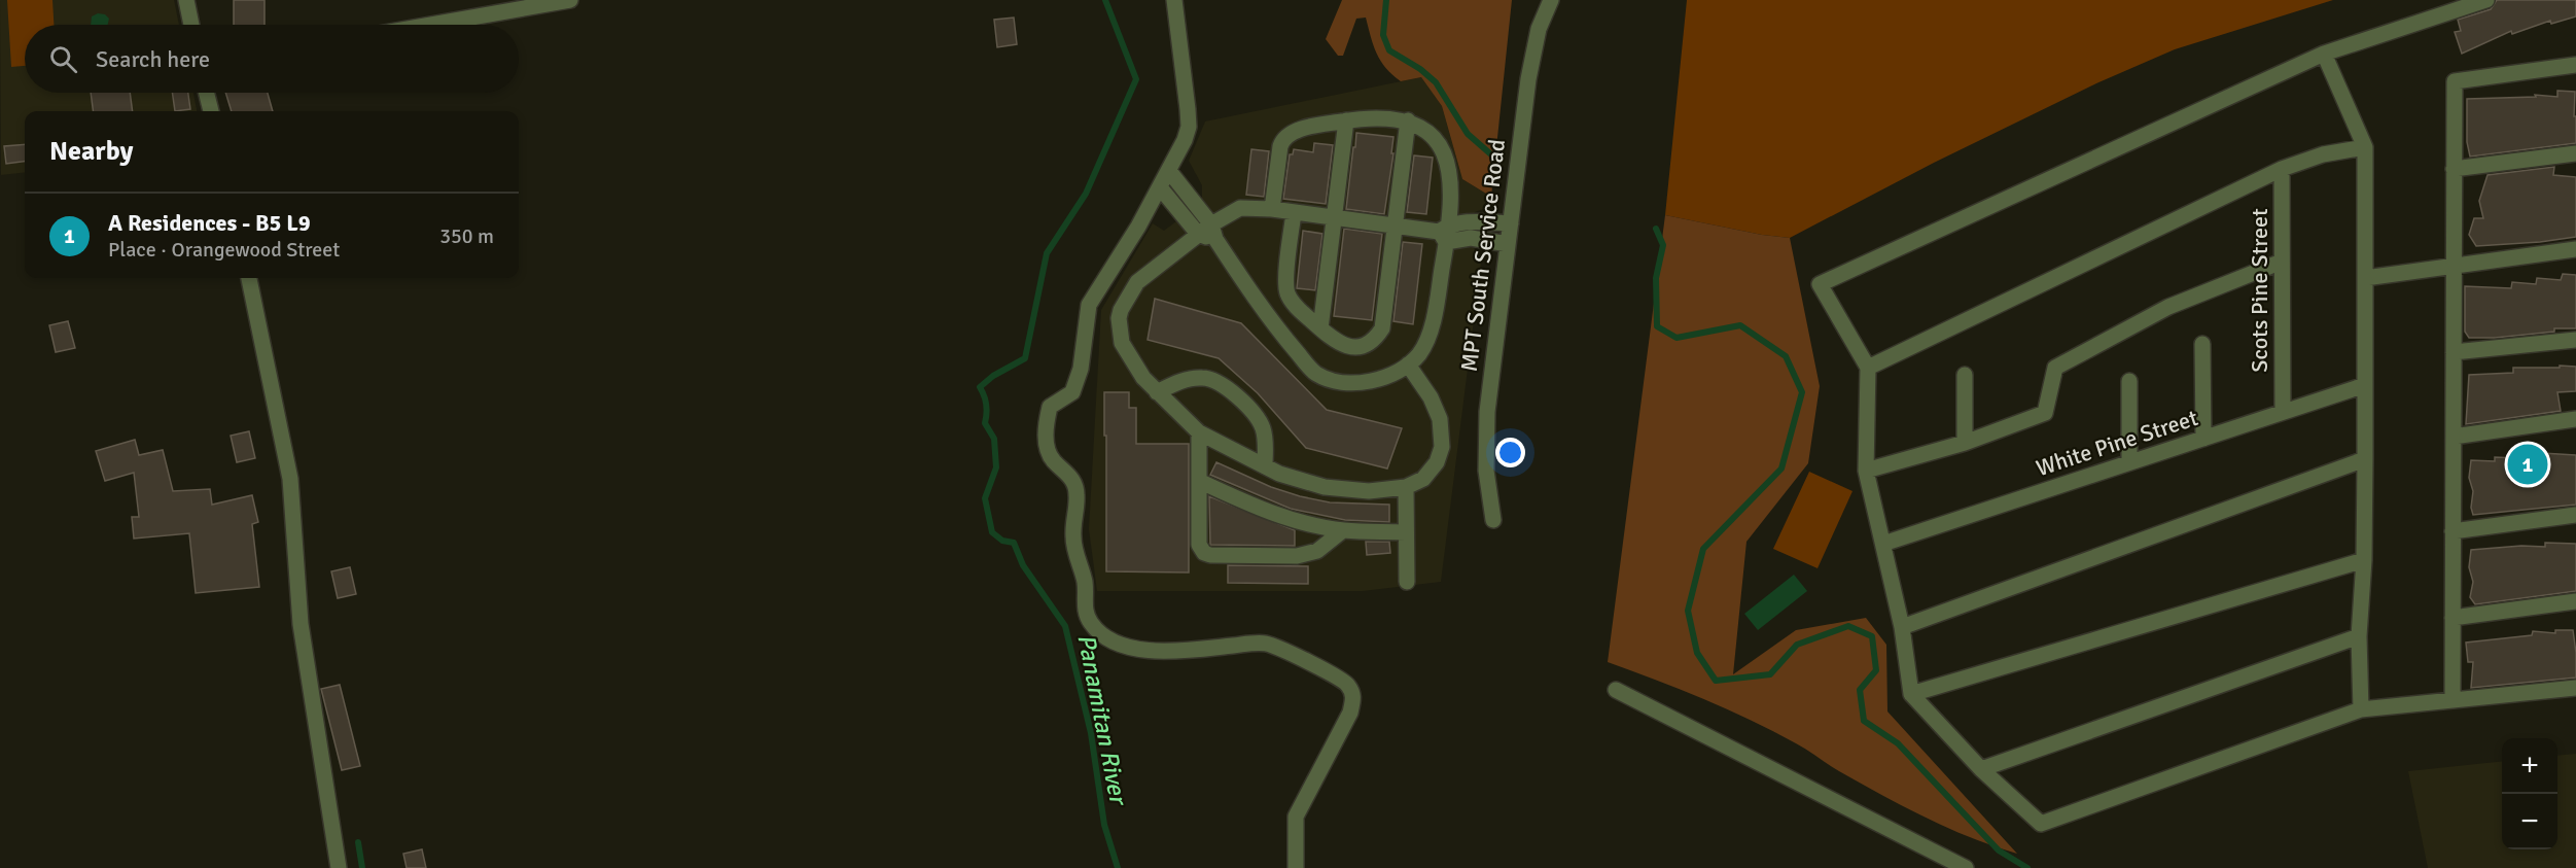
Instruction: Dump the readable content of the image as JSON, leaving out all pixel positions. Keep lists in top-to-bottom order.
{
  "streets": {
    "street": ["MPT South Service Road", "Scots Pine Street", "White Pine Street"]
  },
  "crossings": [
    ["Scots Pine Street", "White Pine Street"]
  ],
  "water": ["Panamitan River"],
  "page": {
    "search": "Search here",
    "heading": "Nearby",
    "list": [
      {
        "mark": "1",
        "name": "A Residences - B5 L9",
        "note": "Place · Orangewood Street",
        "value": "350 m"
      }
    ],
    "pins": "1",
    "map_buttons": ["+", "−"]
  }
}
